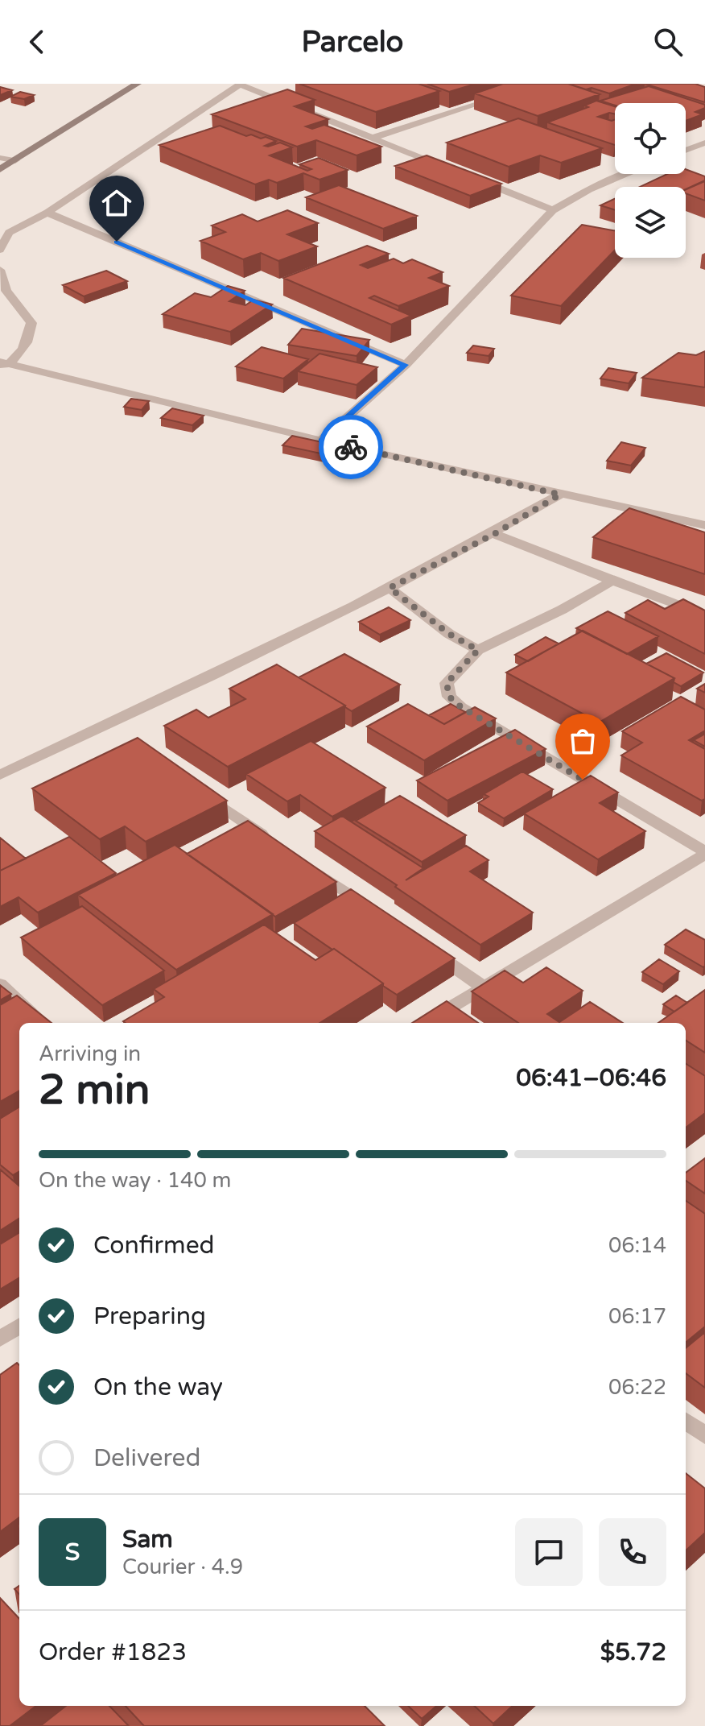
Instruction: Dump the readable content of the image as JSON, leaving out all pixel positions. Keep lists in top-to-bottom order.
{
  "page": {
    "header": "Parcelo",
    "heading": ["2 min", "Arriving in", "06:41–06:46"],
    "panel": [
      "Sam",
      "Courier · 4.9",
      "Order #1823",
      "$5.72"
    ],
    "bar": "On the way · 140 m",
    "list": [
      ["Confirmed", "06:14"],
      ["Preparing", "06:17"],
      ["On the way", "06:22"],
      "Delivered"
    ],
    "round": "S"
  }
}
